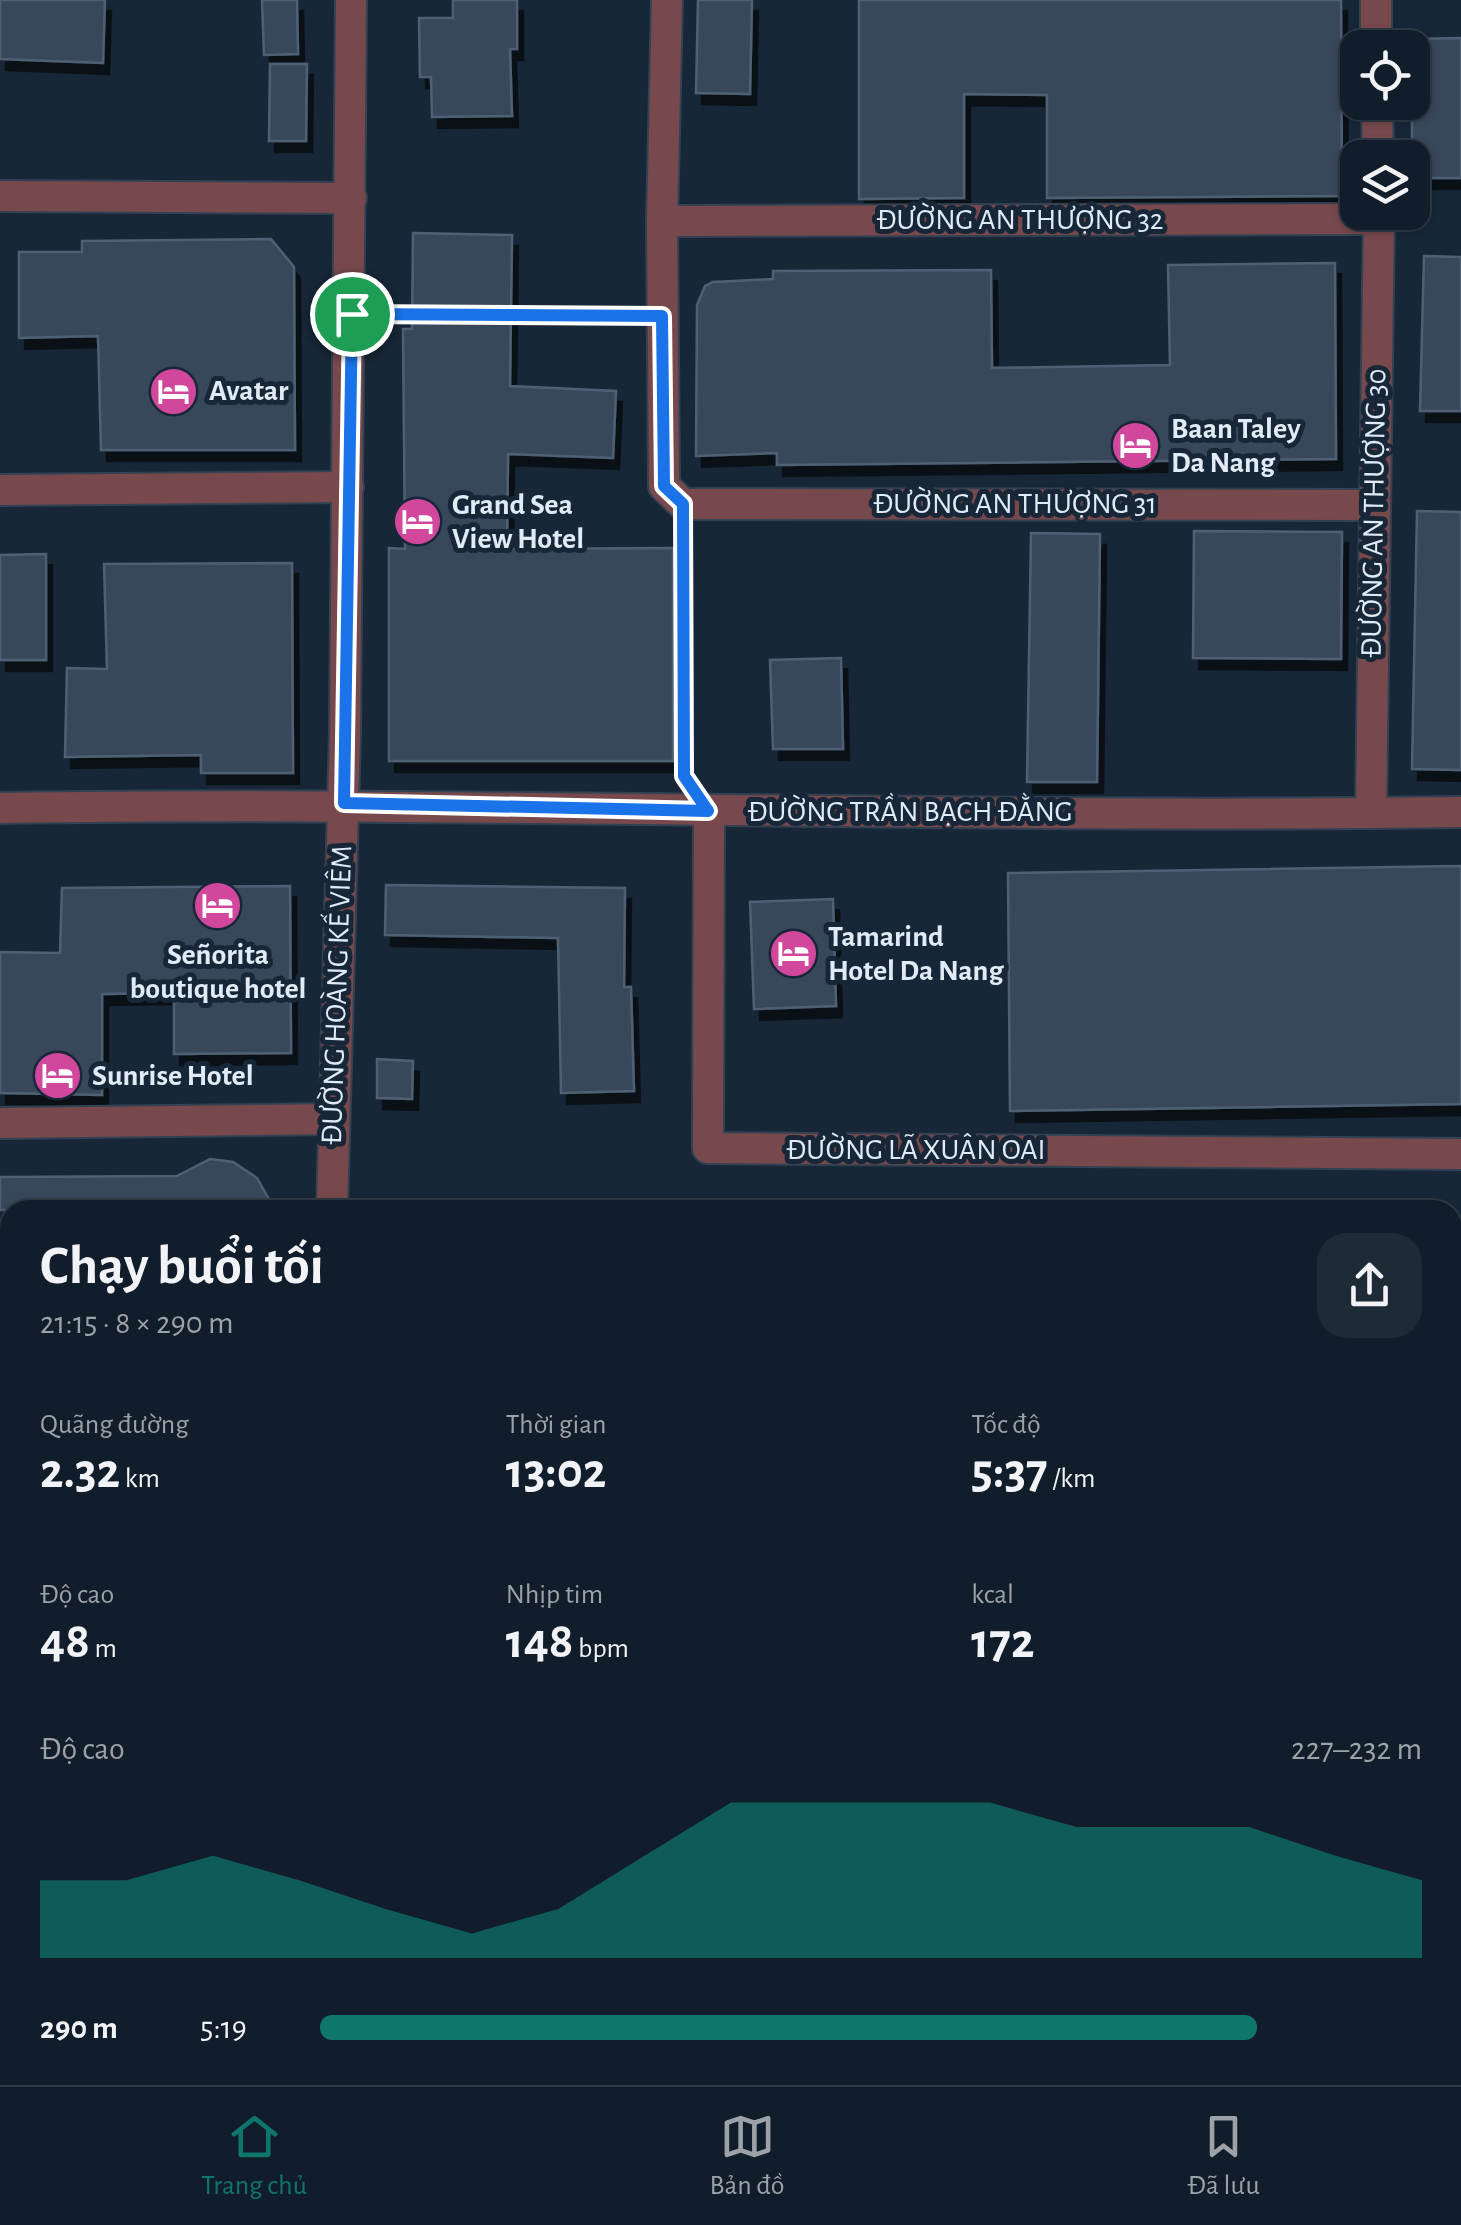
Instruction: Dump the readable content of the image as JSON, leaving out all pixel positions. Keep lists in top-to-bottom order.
{
  "streets": {
    "street": [
      "ĐƯỜNG AN THƯỢNG 32",
      "ĐƯỜNG AN THƯỢNG 31",
      "ĐƯỜNG AN THƯỢNG 30",
      "ĐƯỜNG TRẦN BẠCH ĐẰNG",
      "ĐƯỜNG HOÀNG KẾ VIÊM",
      "ĐƯỜNG LÃ XUÂN OAI"
    ]
  },
  "crossings": [
    ["ĐƯỜNG AN THƯỢNG 31", "ĐƯỜNG AN THƯỢNG 30"],
    ["ĐƯỜNG AN THƯỢNG 30", "ĐƯỜNG TRẦN BẠCH ĐẰNG"],
    ["ĐƯỜNG TRẦN BẠCH ĐẰNG", "ĐƯỜNG HOÀNG KẾ VIÊM"],
    ["ĐƯỜNG TRẦN BẠCH ĐẰNG", "ĐƯỜNG LÃ XUÂN OAI"]
  ],
  "places": {
    "hotel": [
      "Avatar",
      "Baan Taley Da Nang",
      "Grand Sea View Hotel",
      "Señorita boutique hotel",
      "Tamarind Hotel Da Nang",
      "Sunrise Hotel"
    ]
  },
  "page": {
    "heading": ["Chạy buổi tối", "21:15 · 8 × 290 m"],
    "stats": [
      ["Quãng đường", "2.32 km"],
      ["Thời gian", "13:02"],
      ["Tốc độ", "5:37 /km"],
      ["Độ cao", "48 m"],
      ["Nhịp tim", "148 bpm"],
      ["kcal", "172"]
    ],
    "chart": ["Độ cao", "227–232 m"],
    "list": [
      {
        "name": "290 m",
        "note": "5:19"
      }
    ],
    "tabs": ["Trang chủ", "Bản đồ", "Đã lưu"]
  }
}
